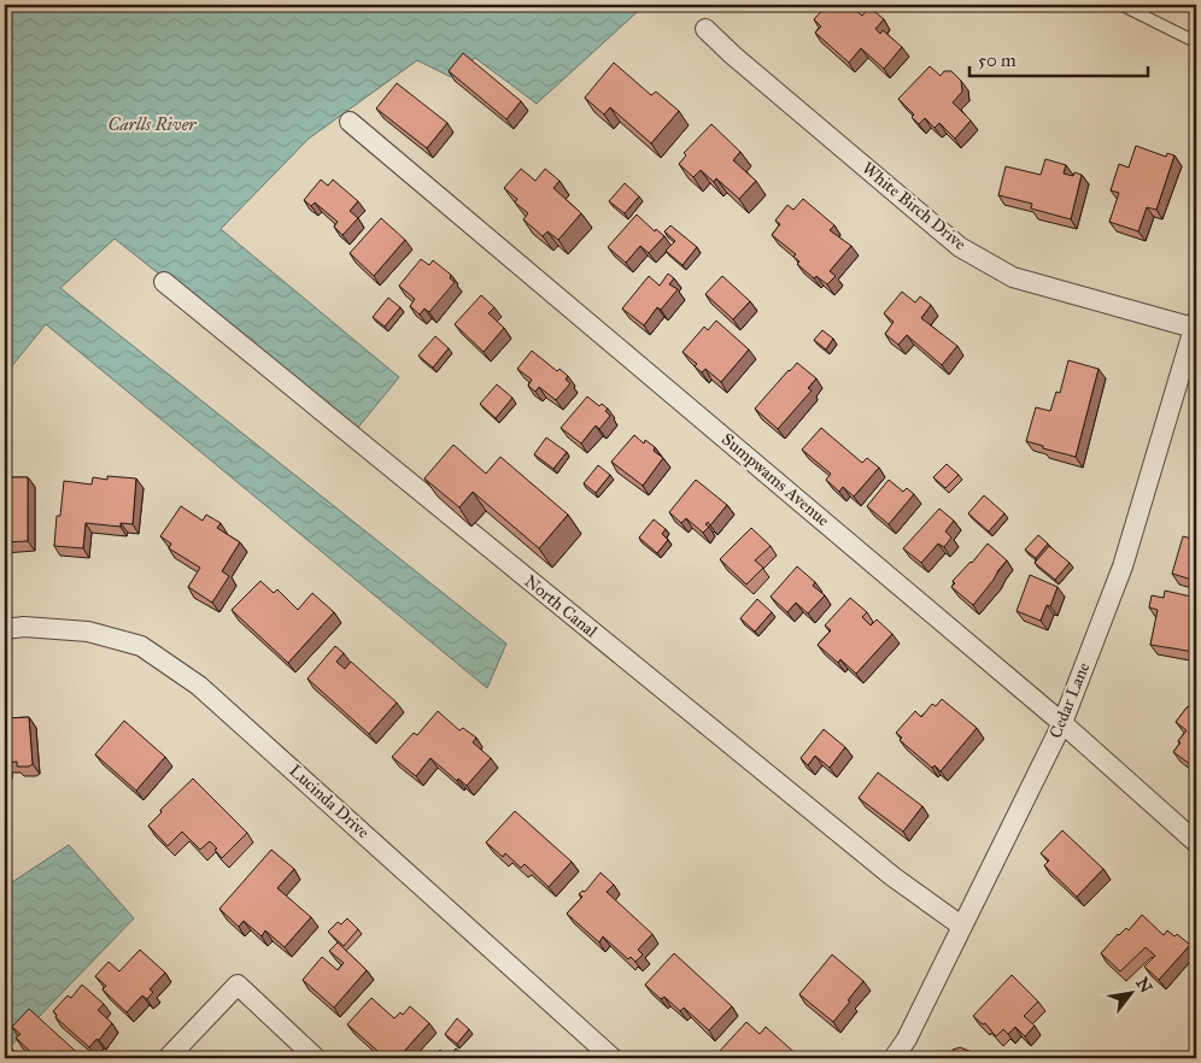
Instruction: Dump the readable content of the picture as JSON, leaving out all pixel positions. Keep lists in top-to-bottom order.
{
  "streets": {
    "street": [
      "White Birch Drive",
      "Sumpwams Avenue",
      "North Canal",
      "Cedar Lane",
      "Lucinda Drive"
    ]
  },
  "crossings": [
    ["White Birch Drive", "Cedar Lane"],
    ["Sumpwams Avenue", "Cedar Lane"],
    ["North Canal", "Cedar Lane"]
  ],
  "water": ["Carlls River"],
  "scale_bar": "50 m",
  "north": "top right"
}
